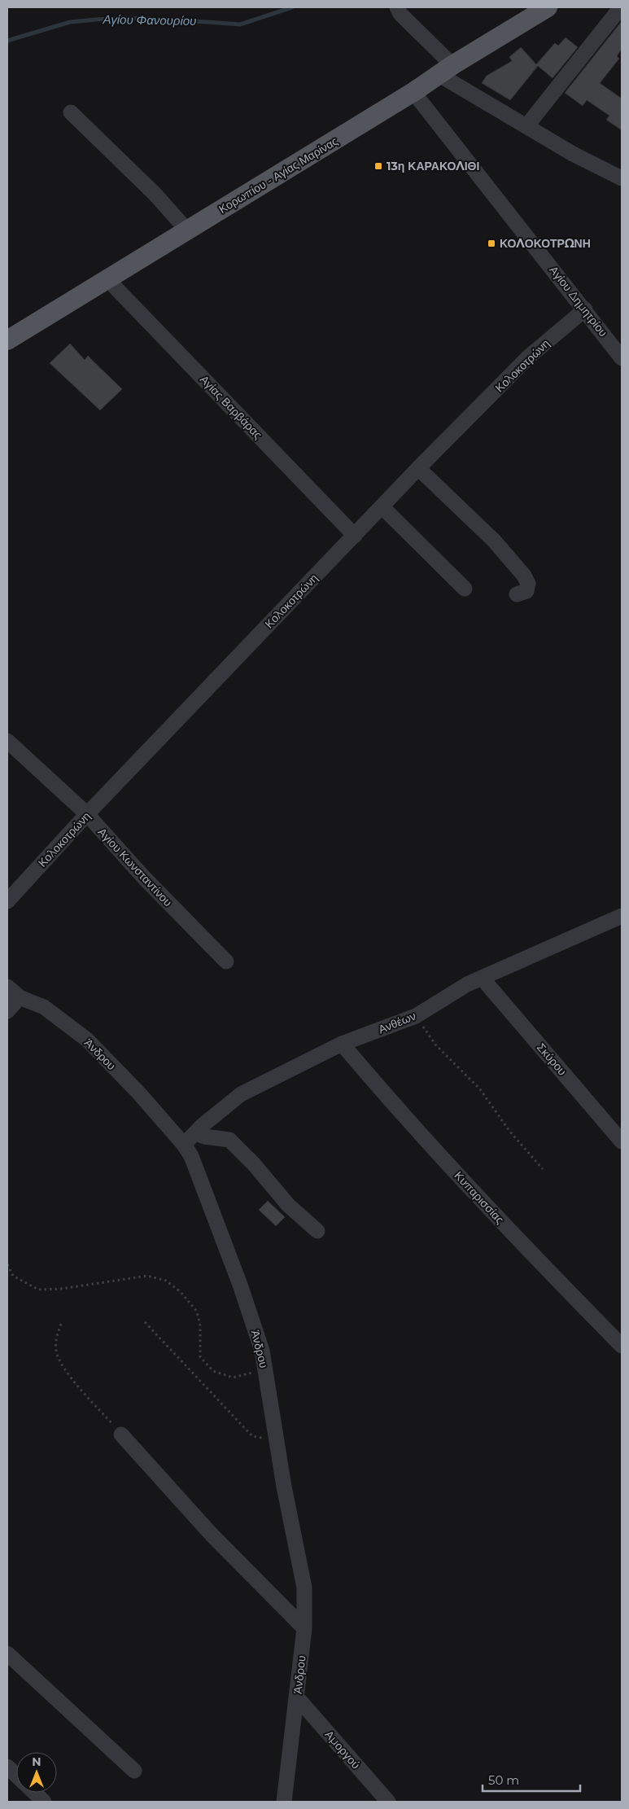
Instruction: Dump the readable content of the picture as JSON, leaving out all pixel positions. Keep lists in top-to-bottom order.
{
  "streets": {
    "main road": ["Κορωπίου - Αγίας Μαρίνας"],
    "street": [
      "Αγίου Δημητρίου",
      "Κολοκοτρώνη",
      "Αγίας Βαρβάρας",
      "Αγίου Κωνσταντίνου",
      "Ανθέων",
      "Άνδρου",
      "Σκύρου",
      "Κυπαρισσίας",
      "Αμοργού"
    ]
  },
  "crossings": [
    ["Κορωπίου - Αγίας Μαρίνας", "Αγίου Δημητρίου"],
    ["Κορωπίου - Αγίας Μαρίνας", "Αγίας Βαρβάρας"],
    ["Αγίου Δημητρίου", "Κολοκοτρώνη"],
    ["Κολοκοτρώνη", "Αγίας Βαρβάρας"],
    ["Κολοκοτρώνη", "Αγίου Κωνσταντίνου"],
    ["Ανθέων", "Άνδρου"],
    ["Ανθέων", "Σκύρου"],
    ["Ανθέων", "Κυπαρισσίας"],
    ["Άνδρου", "Αμοργού"]
  ],
  "water": ["Αγίου Φανουρίου"],
  "places": {
    "transit": ["13η ΚΑΡΑΚΟΛΙΘΙ", "ΚΟΛΟΚΟΤΡΩΝΗ"]
  },
  "scale_bar": "50 m",
  "north": "top"
}
